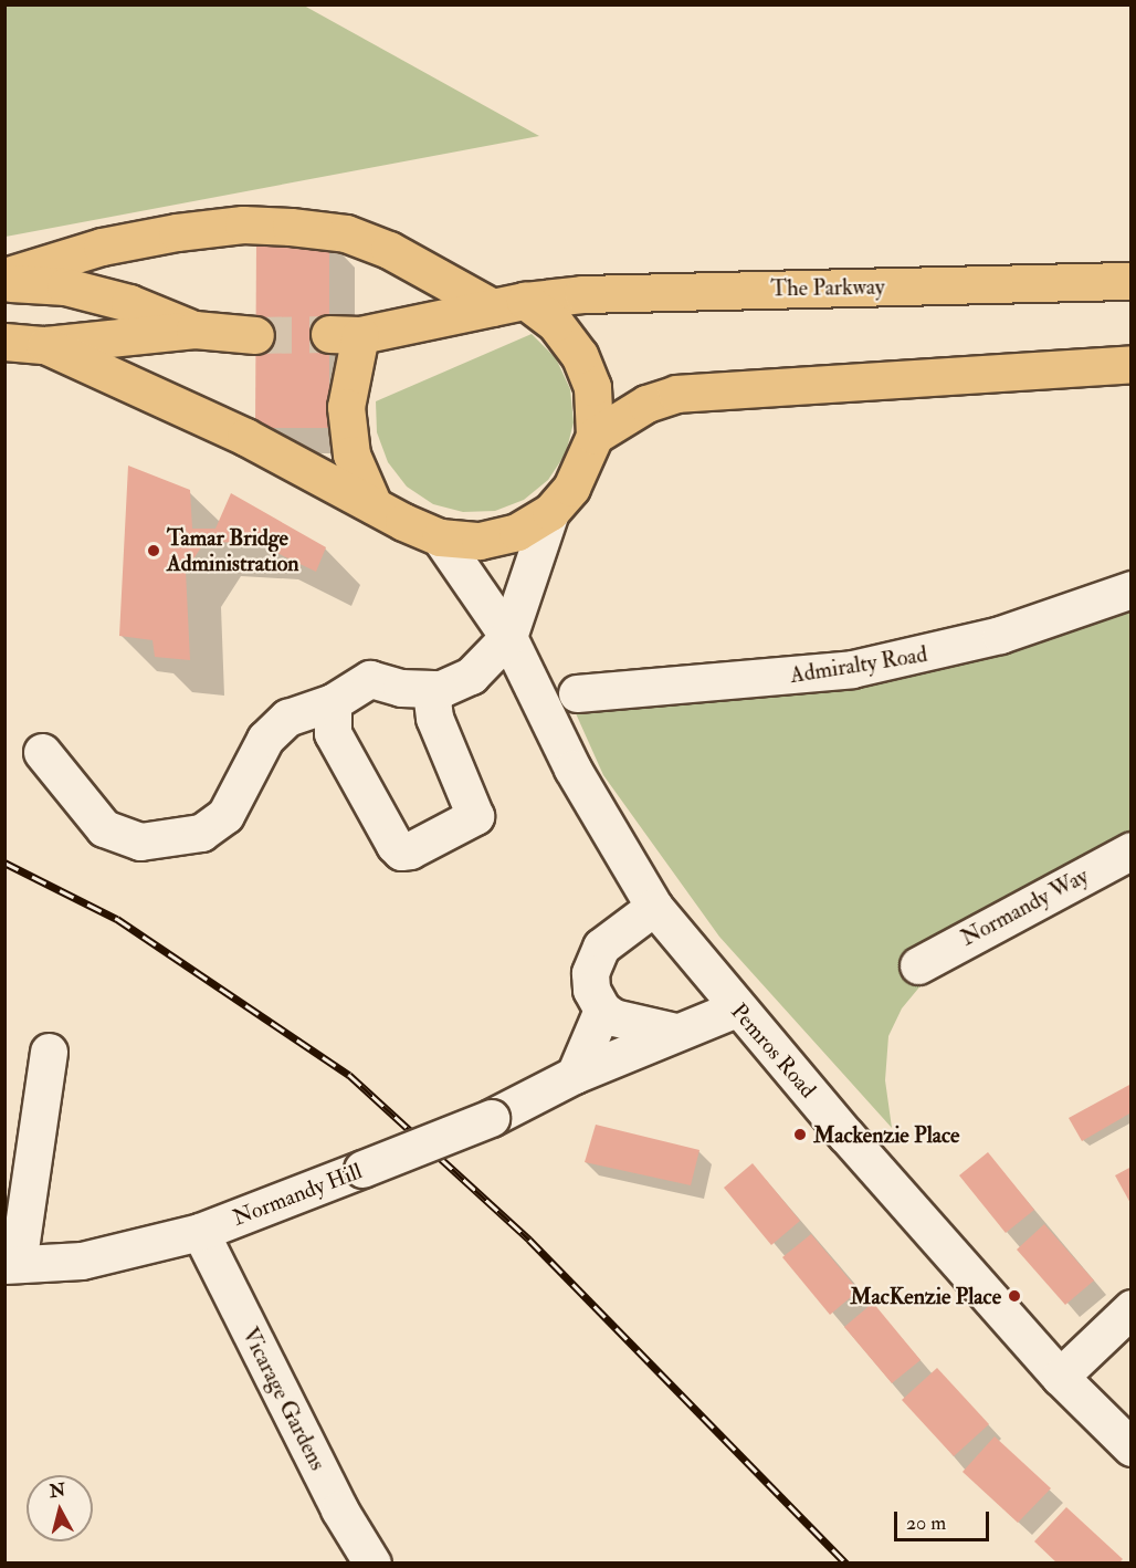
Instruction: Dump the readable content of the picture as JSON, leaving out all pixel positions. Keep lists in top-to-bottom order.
{
  "streets": {
    "highway": ["The Parkway"],
    "street": [
      "Admiralty Road",
      "Normandy Way",
      "Pemros Road",
      "Normandy Hill",
      "Vicarage Gardens"
    ]
  },
  "crossings": [
    ["Pemros Road", "Normandy Hill"],
    ["Normandy Hill", "Vicarage Gardens"]
  ],
  "places": ["Tamar Bridge Administration", "Mackenzie Place", "MacKenzie Place"],
  "scale_bar": "20 m",
  "north": "top"
}
